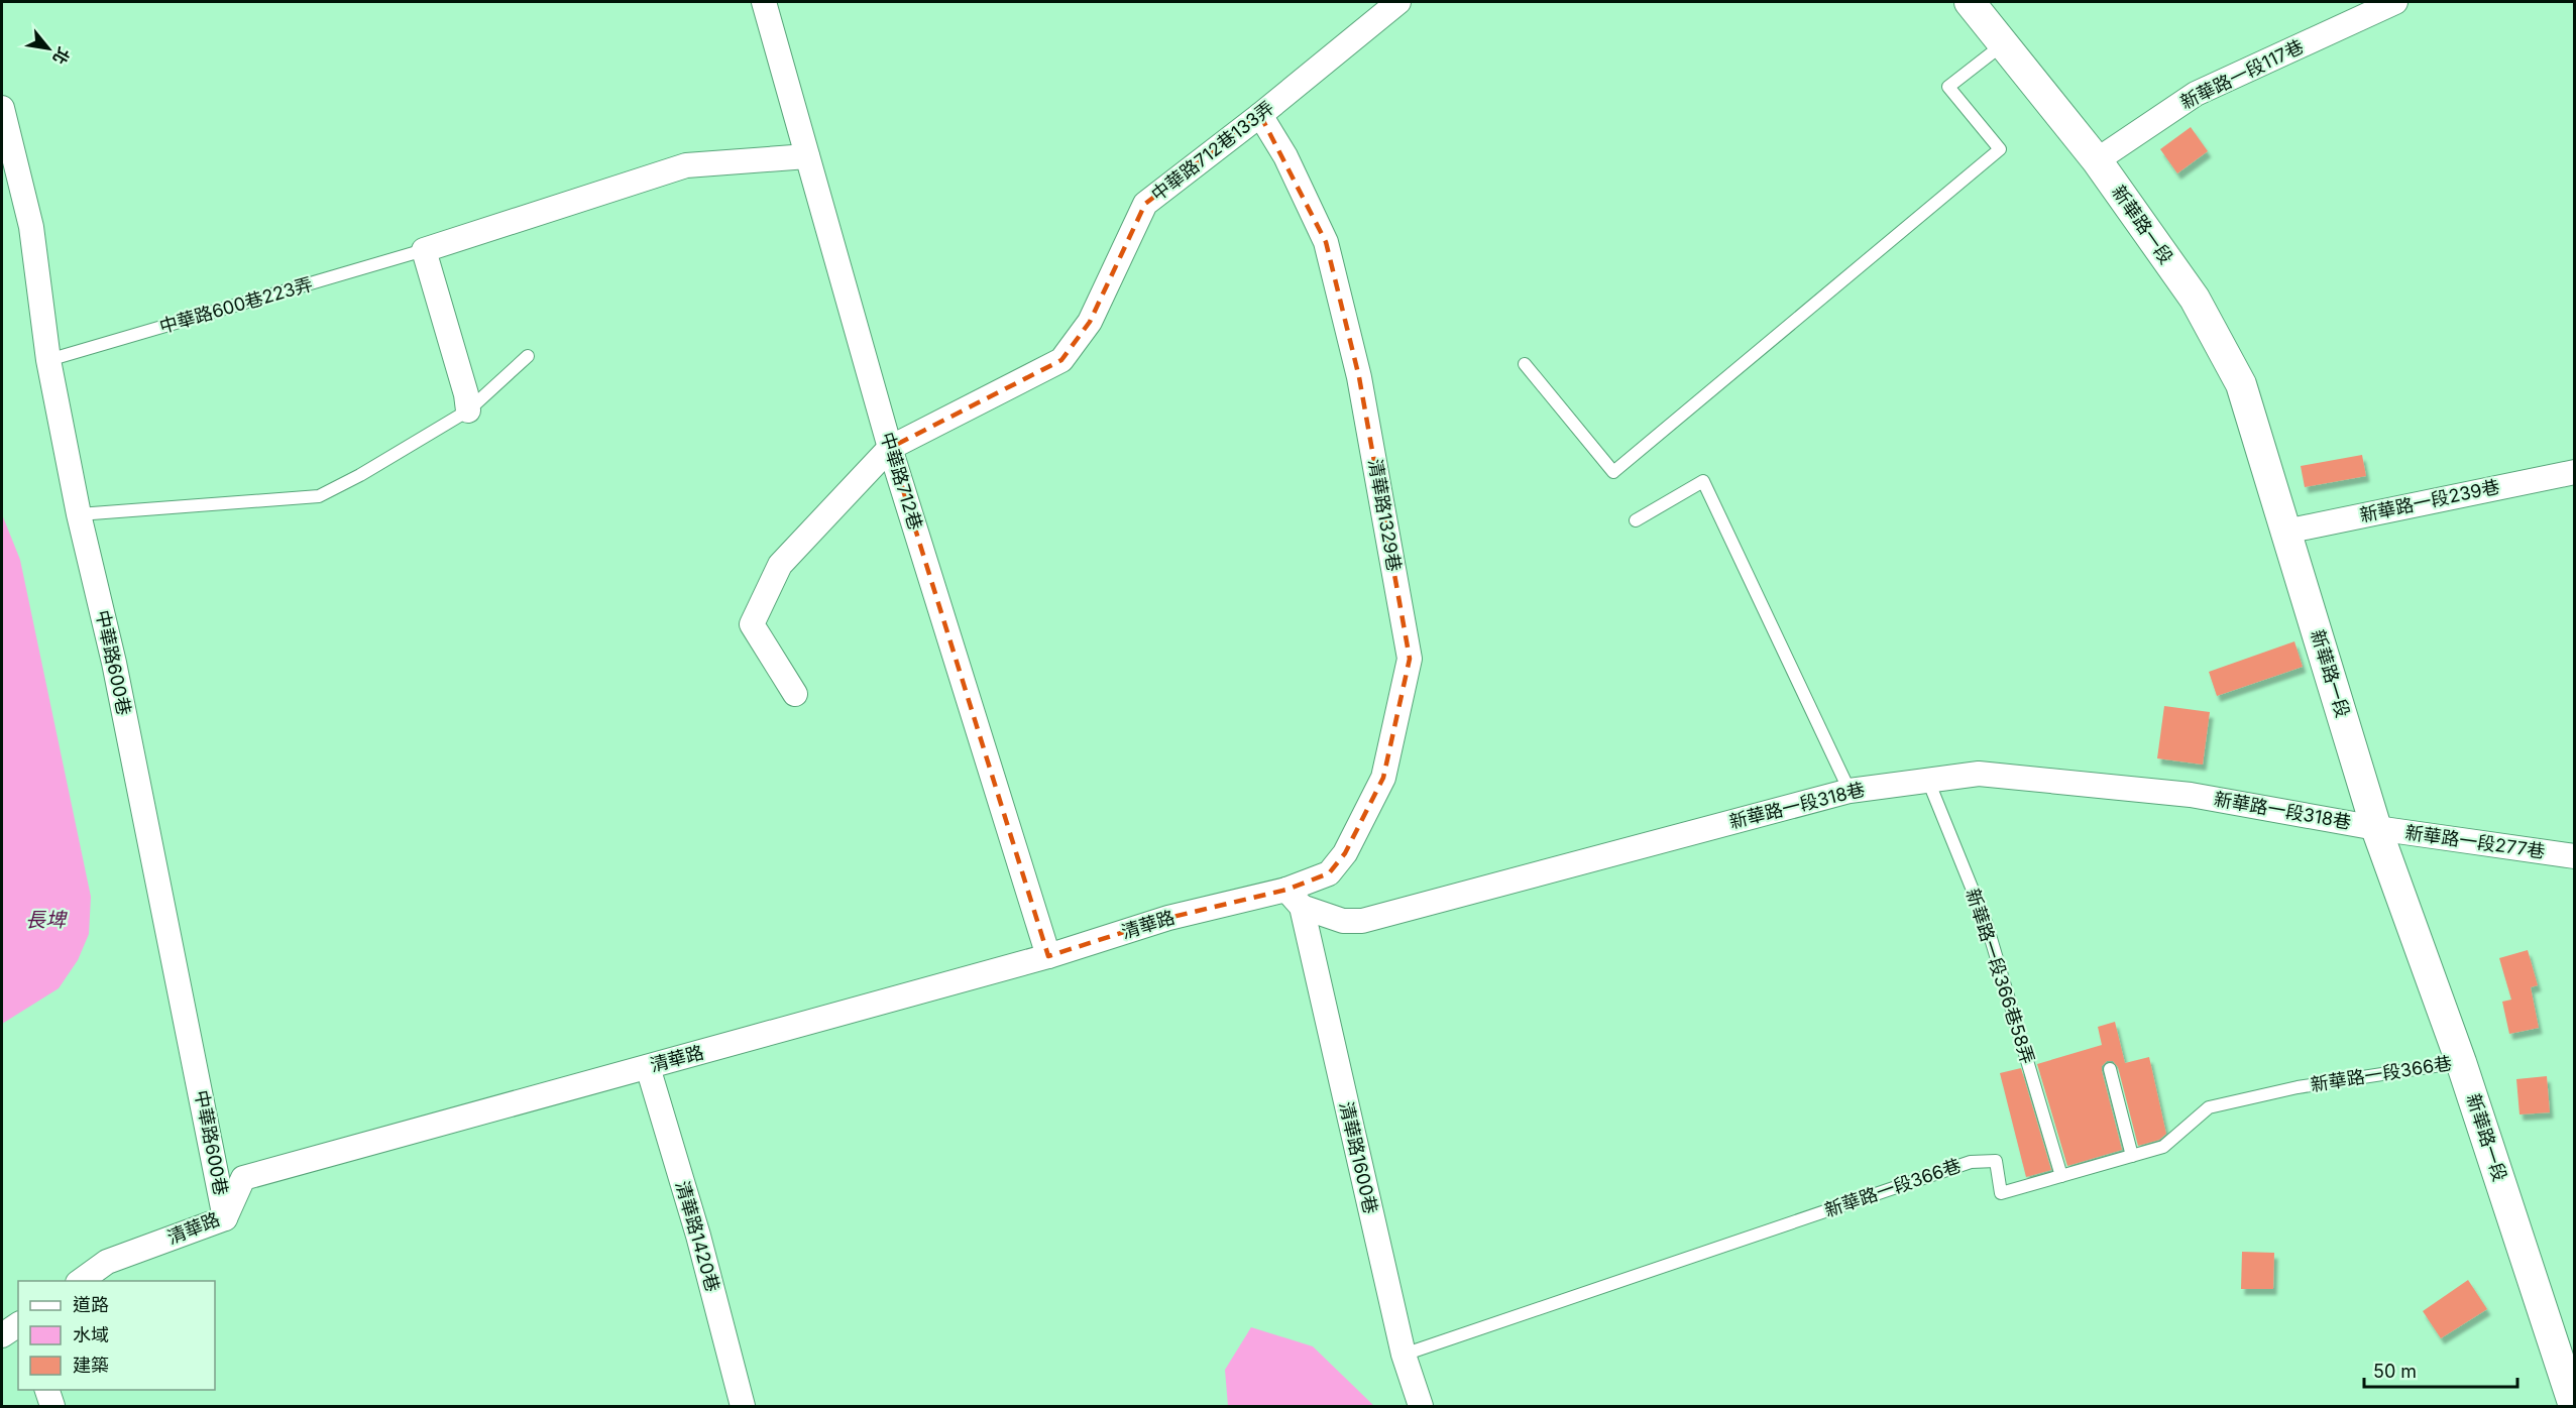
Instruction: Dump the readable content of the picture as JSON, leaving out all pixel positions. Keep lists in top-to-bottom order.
{
  "streets": {
    "street": [
      "新華路一段117巷",
      "中華路712巷133弄",
      "新華路一段",
      "中華路712巷",
      "新華路一段239巷",
      "清華路1329巷",
      "中華路600巷",
      "新華路一段318巷",
      "新華路一段277巷",
      "清華路",
      "清華路1600巷",
      "清華路1420巷"
    ],
    "lane": ["中華路600巷223弄", "新華路一段366巷58弄", "新華路一段366巷"]
  },
  "crossings": [
    ["新華路一段117巷", "新華路一段"],
    ["中華路712巷133弄", "中華路712巷"],
    ["中華路712巷133弄", "清華路1329巷"],
    ["新華路一段", "新華路一段239巷"],
    ["新華路一段", "新華路一段318巷"],
    ["新華路一段", "新華路一段277巷"],
    ["新華路一段", "新華路一段366巷"],
    ["中華路600巷223弄", "中華路600巷"],
    ["中華路712巷", "清華路"],
    ["清華路1329巷", "新華路一段318巷"],
    ["清華路1329巷", "清華路"],
    ["清華路1329巷", "清華路1600巷"],
    ["中華路600巷", "清華路"],
    ["新華路一段318巷", "新華路一段277巷"],
    ["新華路一段318巷", "清華路"],
    ["新華路一段318巷", "新華路一段366巷58弄"],
    ["新華路一段318巷", "清華路1600巷"],
    ["清華路", "清華路1600巷"],
    ["清華路", "清華路1420巷"],
    ["新華路一段366巷58弄", "新華路一段366巷"],
    ["新華路一段366巷", "清華路1600巷"]
  ],
  "water": ["長埤"],
  "legend": ["道路", "水域", "建築"],
  "scale_bar": "50 m",
  "north": "bottom right"
}
